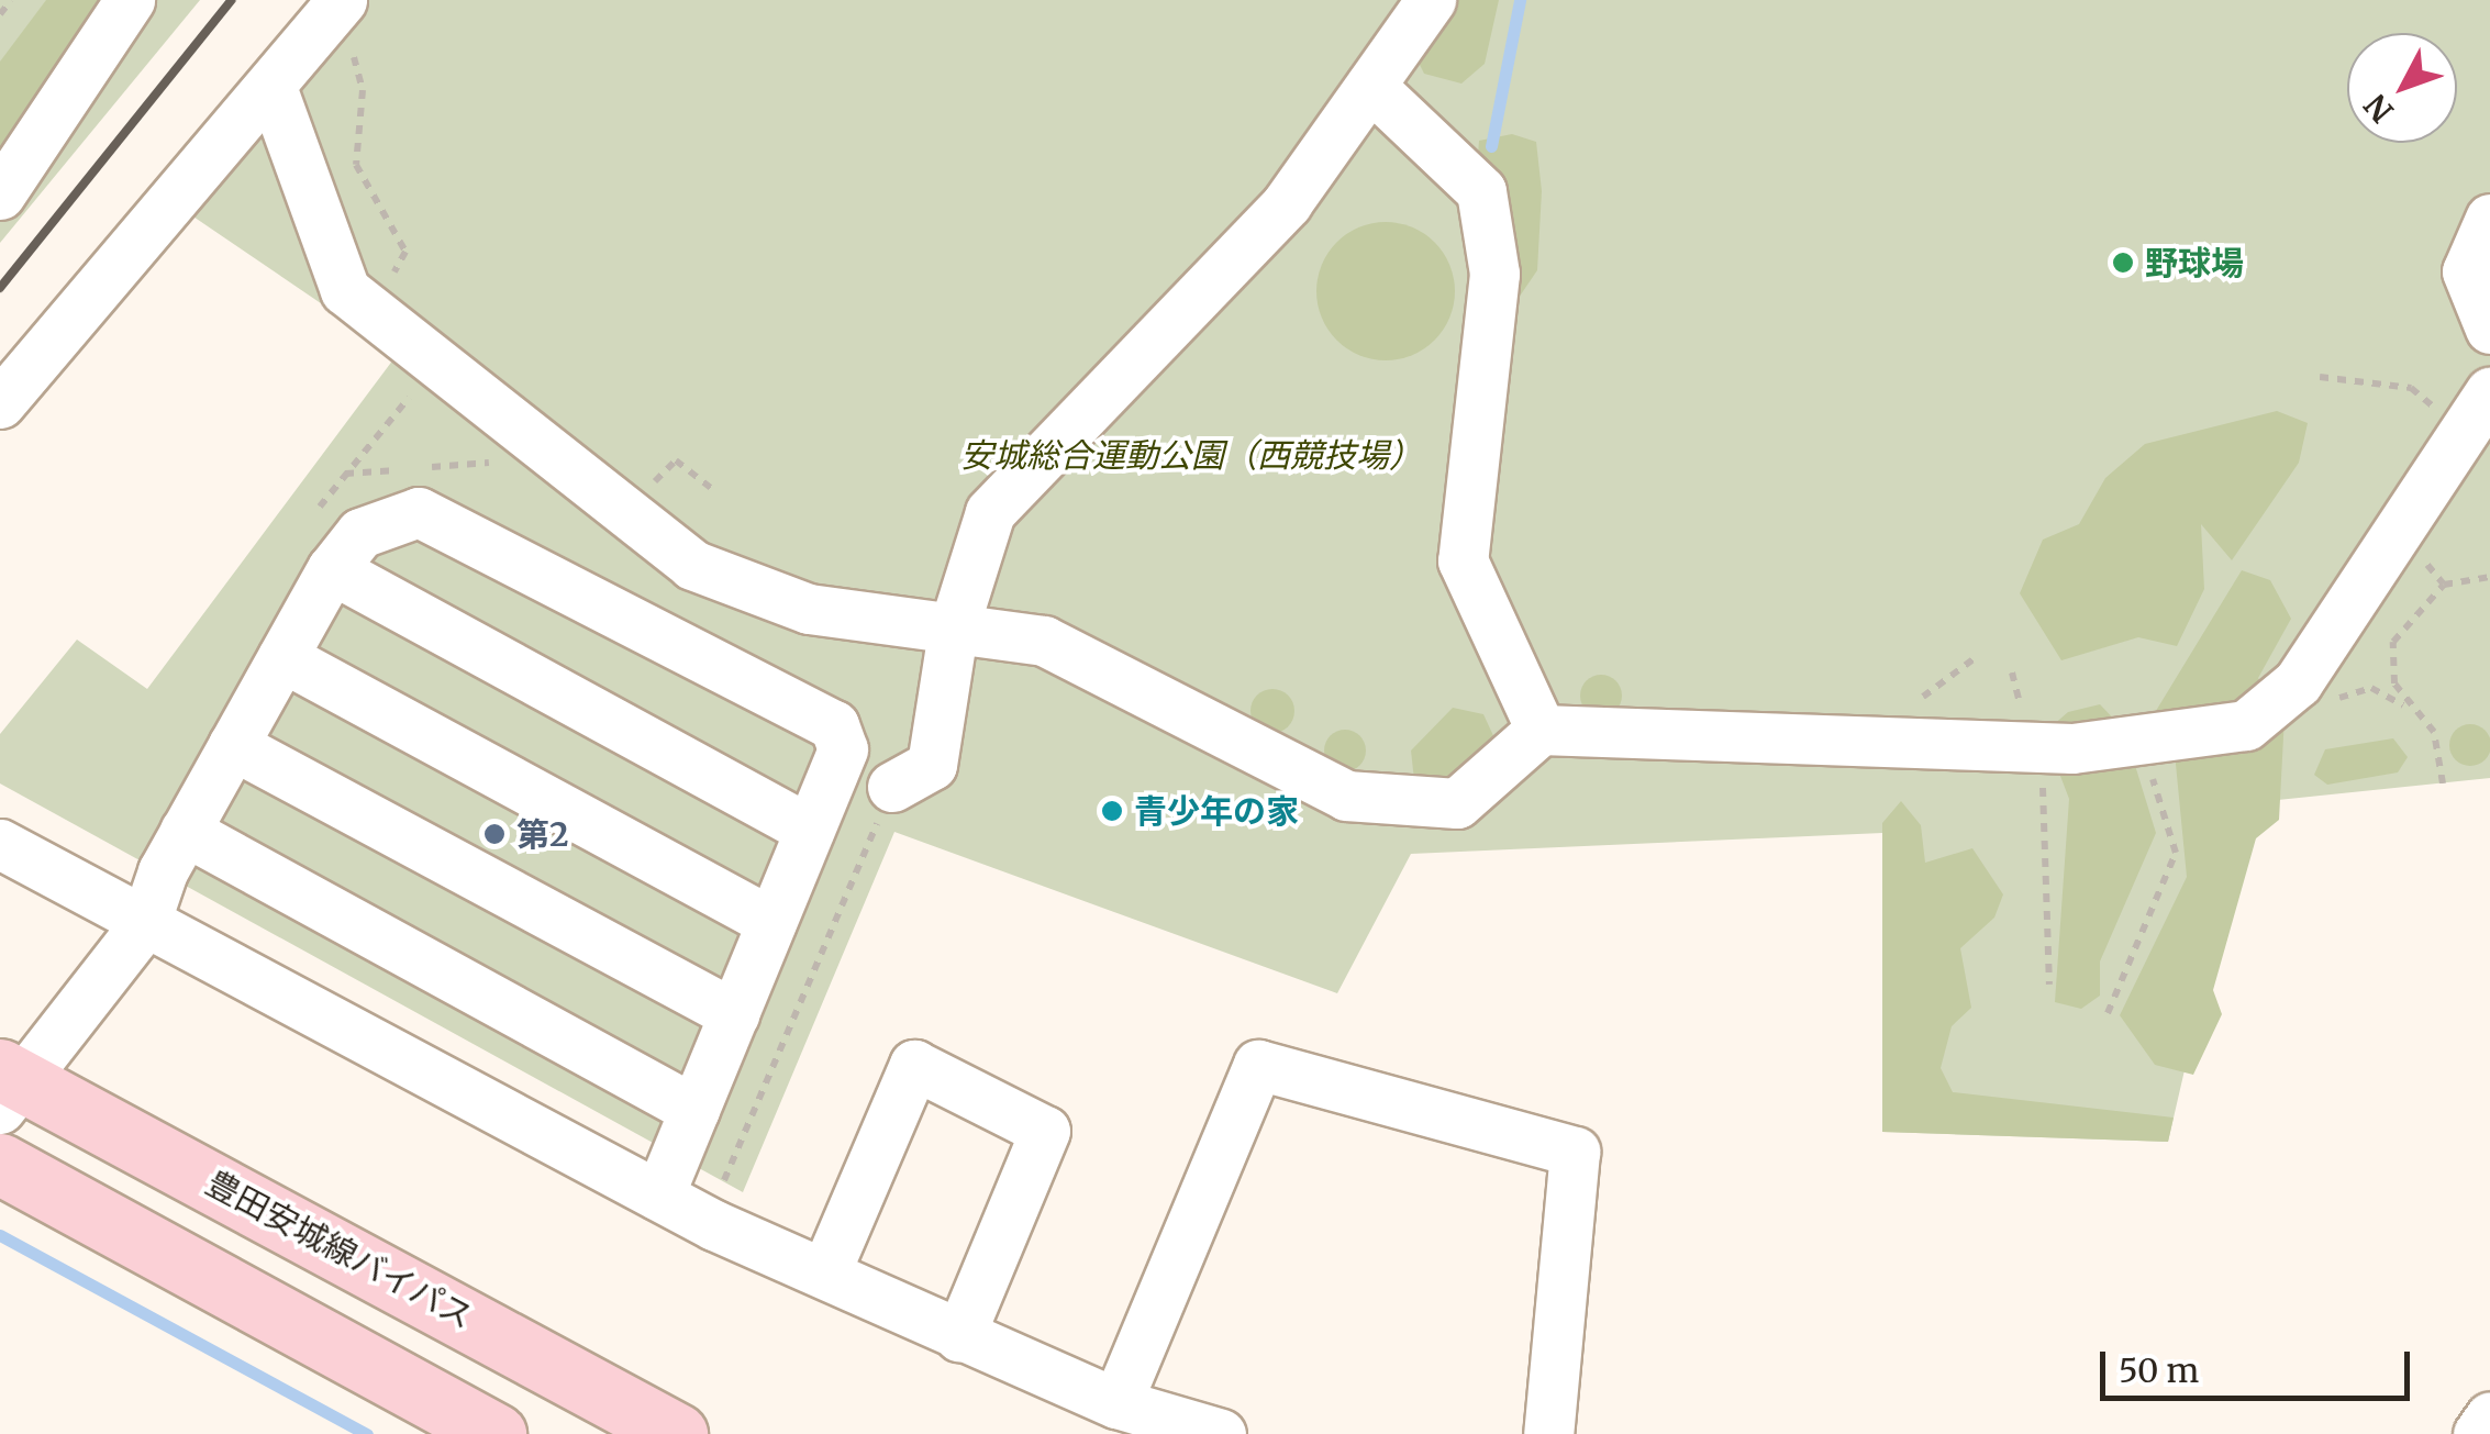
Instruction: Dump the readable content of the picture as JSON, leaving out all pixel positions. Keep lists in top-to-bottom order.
{
  "streets": {
    "main road": ["豊田安城線バイパス"]
  },
  "parks": ["安城総合運動公園（西競技場）"],
  "places": ["野球場", "青少年の家", "第2"],
  "scale_bar": "50 m",
  "north": "bottom left"
}
